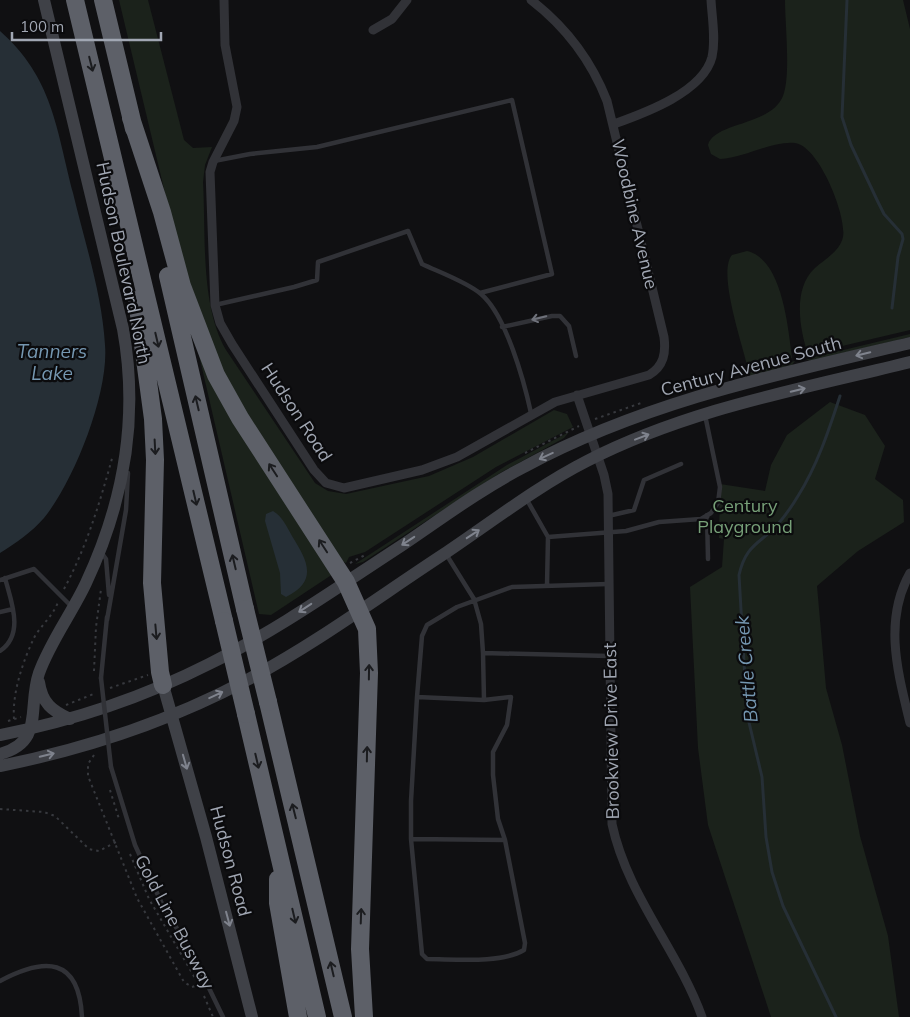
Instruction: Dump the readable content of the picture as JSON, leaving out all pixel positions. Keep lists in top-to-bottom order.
{
  "streets": {
    "main road": ["Hudson Boulevard North", "Century Avenue South", "Hudson Road"],
    "street": ["Woodbine Avenue", "Brookview Drive East"],
    "lane": ["Gold Line Busway"]
  },
  "crossings": [
    ["Woodbine Avenue", "Hudson Road"],
    ["Hudson Boulevard North", "Century Avenue South"],
    ["Hudson Boulevard North", "Gold Line Busway"],
    ["Century Avenue South", "Hudson Road"],
    ["Century Avenue South", "Brookview Drive East"]
  ],
  "water": ["Tanners Lake", "Battle Creek"],
  "parks": ["Century Playground"],
  "scale_bar": "100 m"
}
